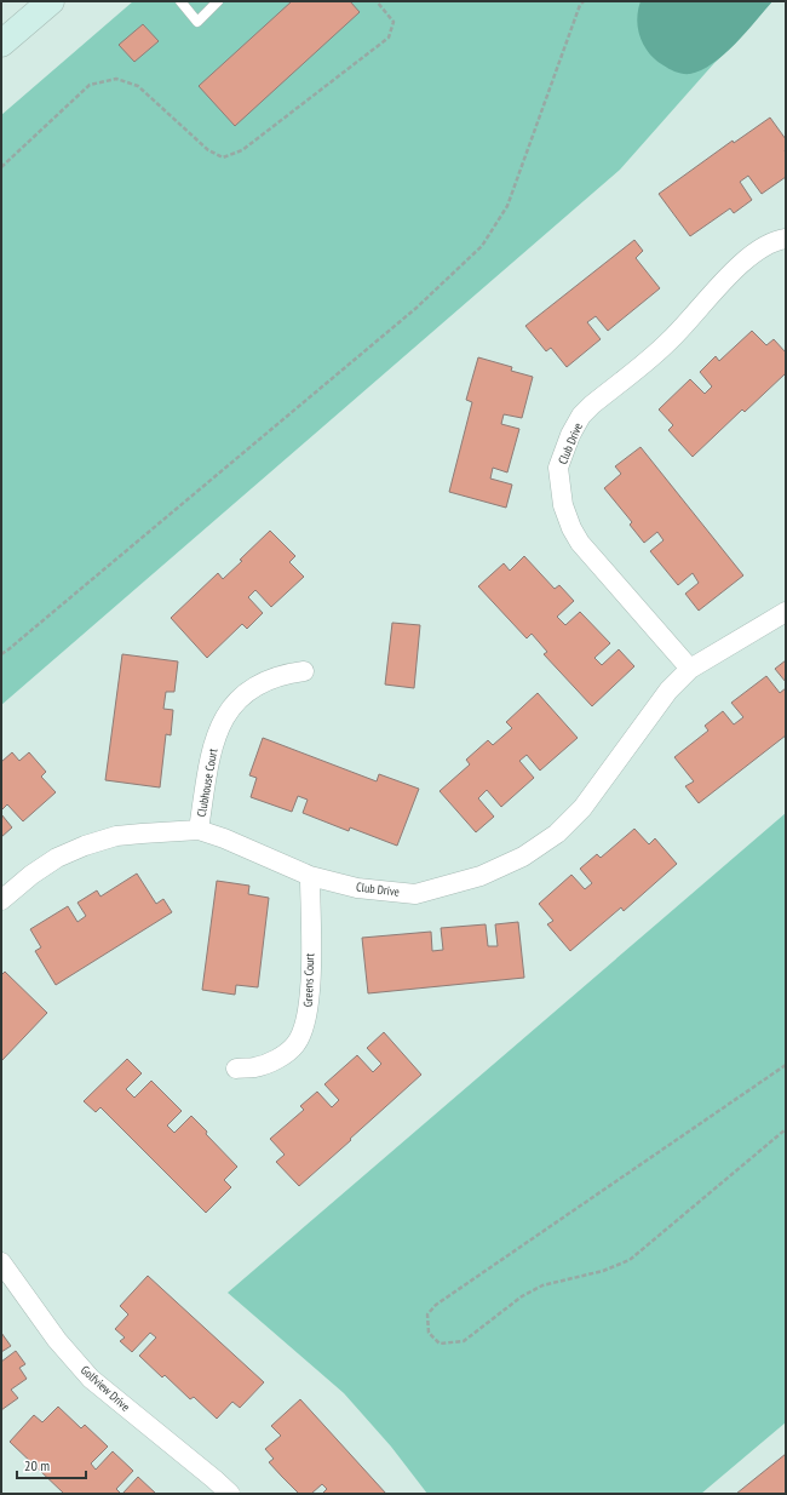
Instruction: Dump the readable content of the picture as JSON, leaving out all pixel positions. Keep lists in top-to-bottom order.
{
  "streets": {
    "street": [
      "Club Drive",
      "Clubhouse Court",
      "Greens Court",
      "Golfview Drive"
    ]
  },
  "crossings": [
    ["Club Drive", "Clubhouse Court"],
    ["Club Drive", "Greens Court"]
  ],
  "scale_bar": "20 m"
}
